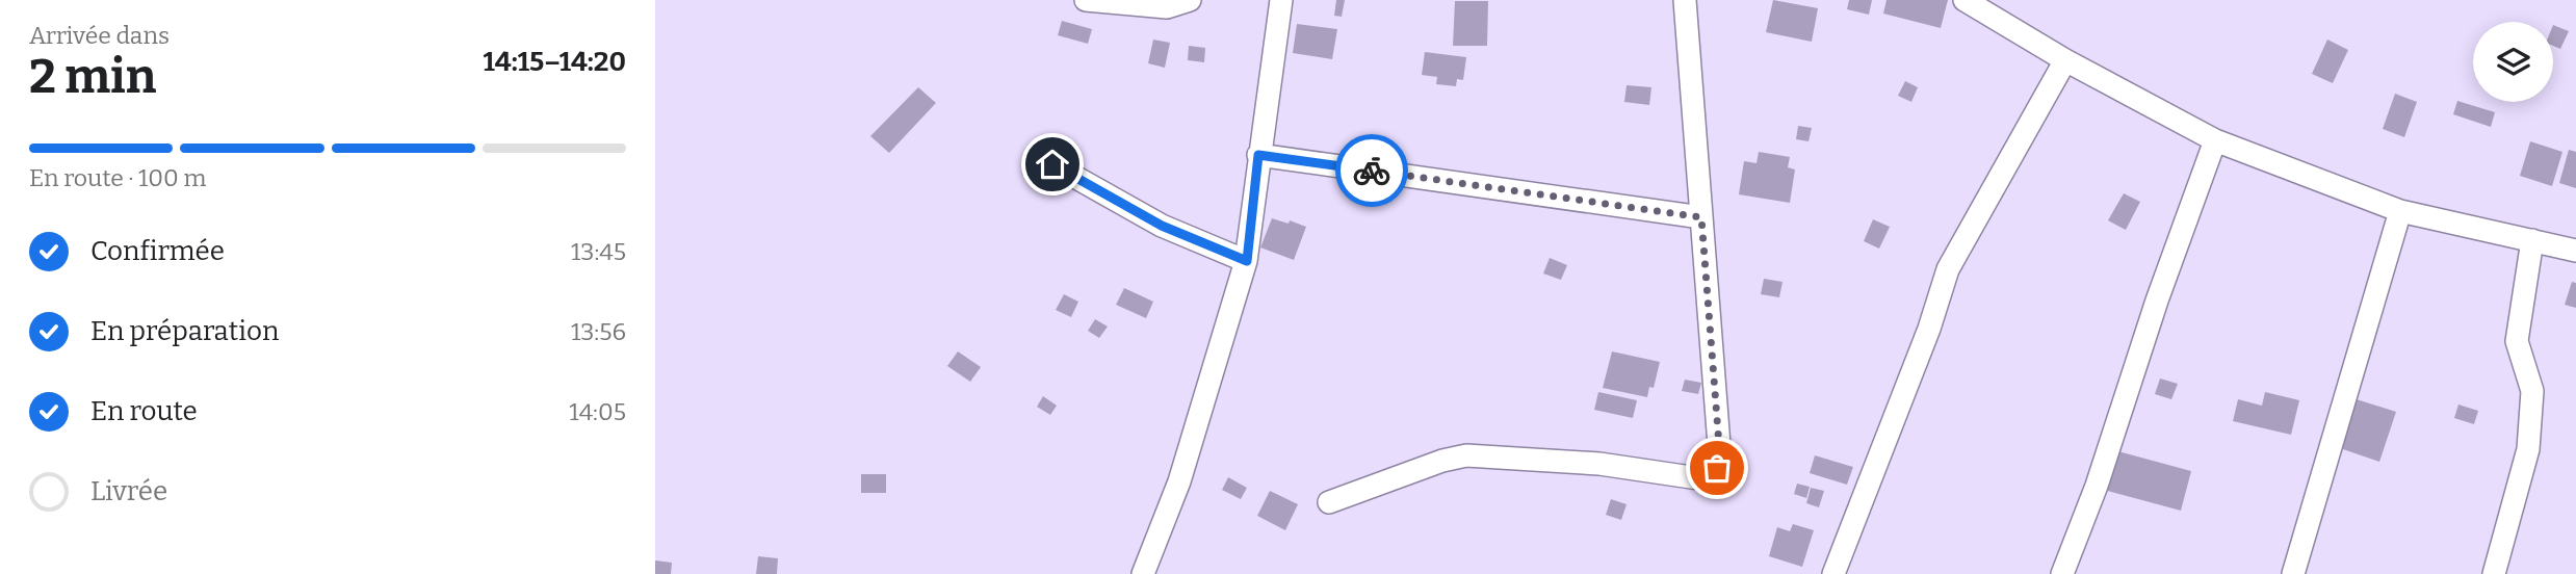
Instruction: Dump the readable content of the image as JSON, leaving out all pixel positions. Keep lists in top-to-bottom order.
{
  "page": {
    "heading": ["2 min", "Arrivée dans", "14:15–14:20"],
    "bar": "En route · 100 m",
    "list": [
      ["Confirmée", "13:45"],
      ["En préparation", "13:56"],
      ["En route", "14:05"],
      "Livrée"
    ]
  }
}
